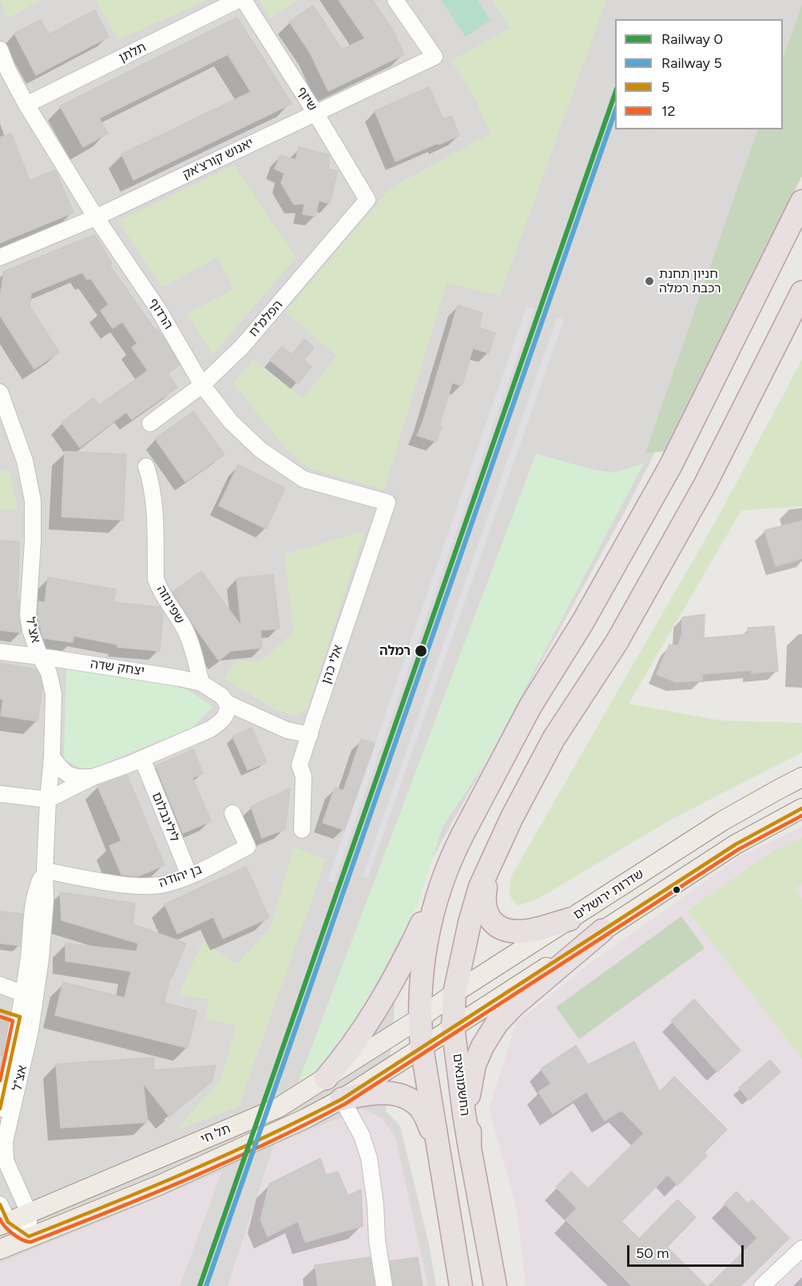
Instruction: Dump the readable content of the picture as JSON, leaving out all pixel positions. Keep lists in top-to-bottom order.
{
  "streets": {
    "highway": ["החשמונאים"],
    "main road": ["שדרות ירושלים", "תל חי"],
    "street": [
      "תלתן",
      "שיזף",
      "יאנוש קורצ'אק",
      "הרדוף",
      "הפלמ\"ח",
      "שפינוזה",
      "אצ\"ל",
      "אלי כהן",
      "יצחק שדה",
      "לילינבלום",
      "בן יהודה"
    ]
  },
  "crossings": [
    ["תלתן", "הרדוף"],
    ["שיזף", "יאנוש קורצ'אק"],
    ["שיזף", "הפלמ\"ח"],
    ["יאנוש קורצ'אק", "הרדוף"],
    ["הרדוף", "הפלמ\"ח"],
    ["הרדוף", "אלי כהן"],
    ["שפינוזה", "יצחק שדה"],
    ["אצ\"ל", "יצחק שדה"],
    ["אצ\"ל", "בן יהודה"],
    ["אצ\"ל", "תל חי"],
    ["לילינבלום", "בן יהודה"],
    ["שדרות ירושלים", "החשמונאים"],
    ["שדרות ירושלים", "תל חי"],
    ["החשמונאים", "תל חי"]
  ],
  "places": ["חניון תחנת רכבת רמלה", "רמלה"],
  "lines": [
    "rail line 0",
    "rail line 5",
    "transit line 5",
    "transit line 12"
  ],
  "legend": [
    "Railway 0",
    "Railway 5",
    "5",
    "12"
  ],
  "scale_bar": "50 m"
}
